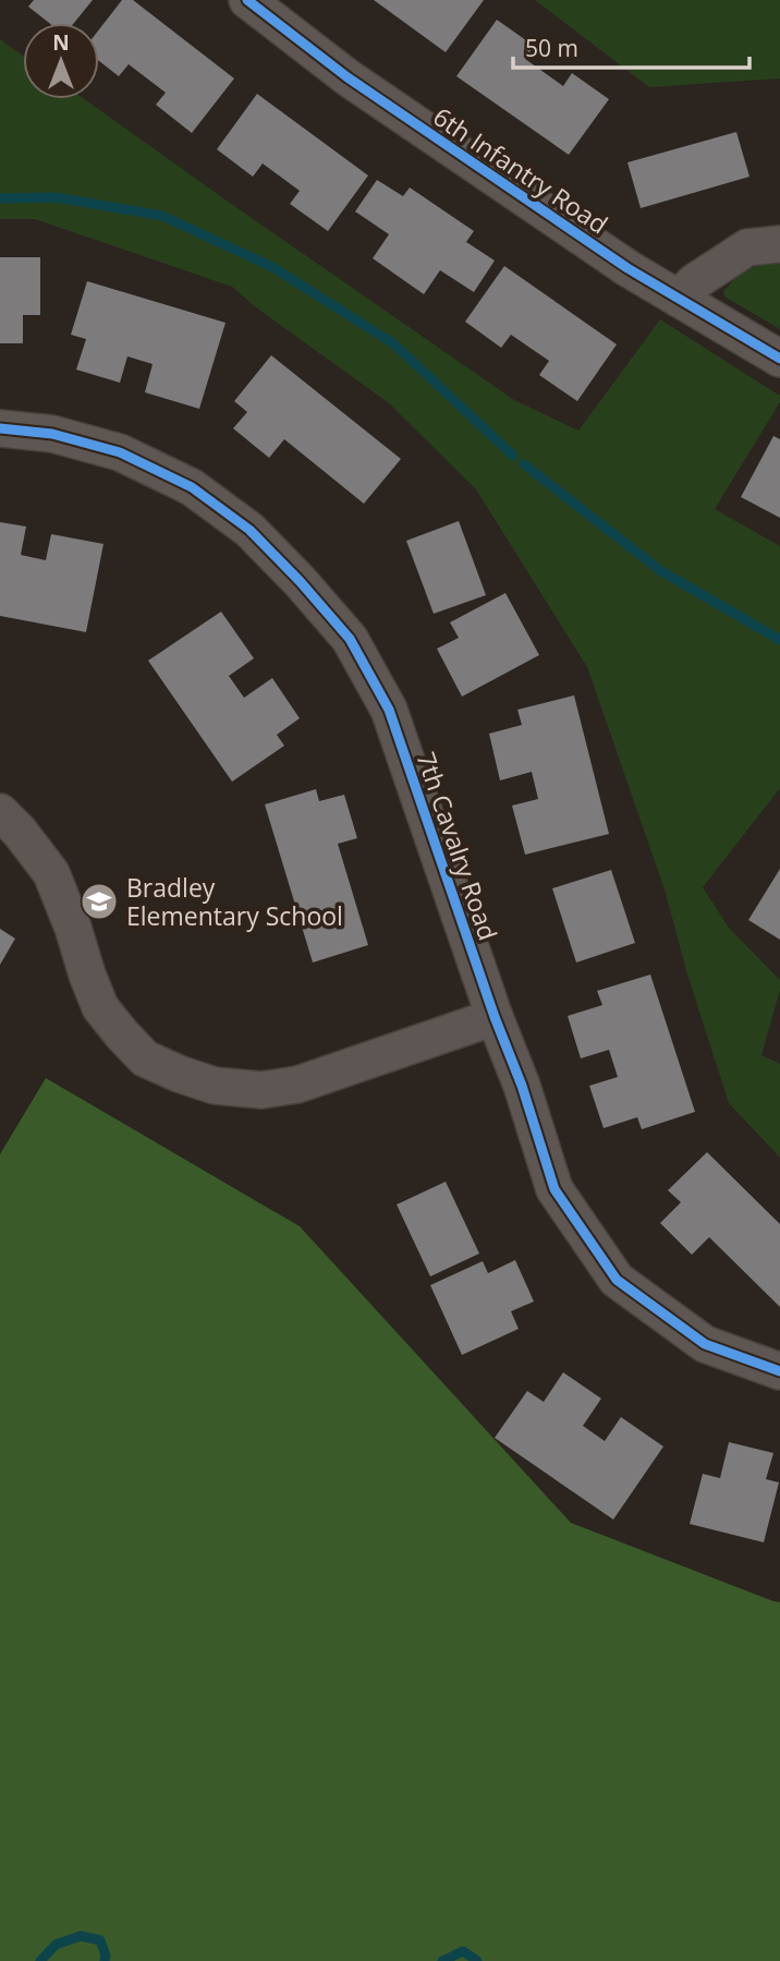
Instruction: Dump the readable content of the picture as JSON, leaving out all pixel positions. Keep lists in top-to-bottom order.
{
  "streets": {
    "street": ["6th Infantry Road", "7th Cavalry Road"]
  },
  "places": {
    "school or university": ["Bradley Elementary School"]
  },
  "scale_bar": "50 m",
  "north": "top"
}
